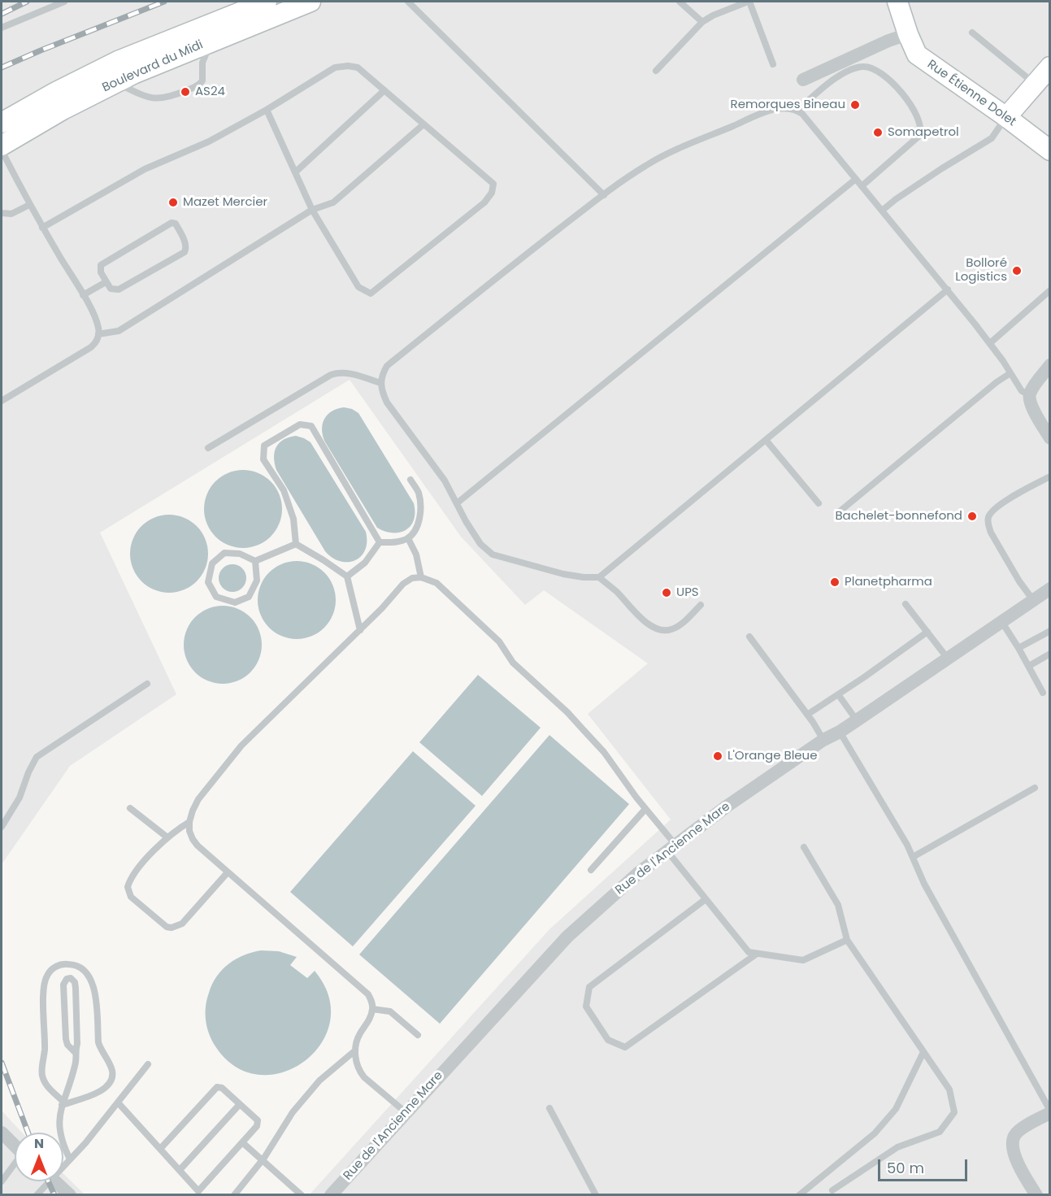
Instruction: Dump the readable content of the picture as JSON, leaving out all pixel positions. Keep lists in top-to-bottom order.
{
  "streets": {
    "main road": ["Boulevard du Midi", "Rue Étienne Dolet"],
    "street": ["Rue de l'Ancienne Mare"]
  },
  "places": [
    "AS24",
    "Remorques Bineau",
    "Somapetrol",
    "Mazet Mercier",
    "Bolloré Logistics",
    "Bachelet-bonnefond",
    "Planetpharma",
    "UPS",
    "L'Orange Bleue"
  ],
  "scale_bar": "50 m",
  "north": "top"
}
